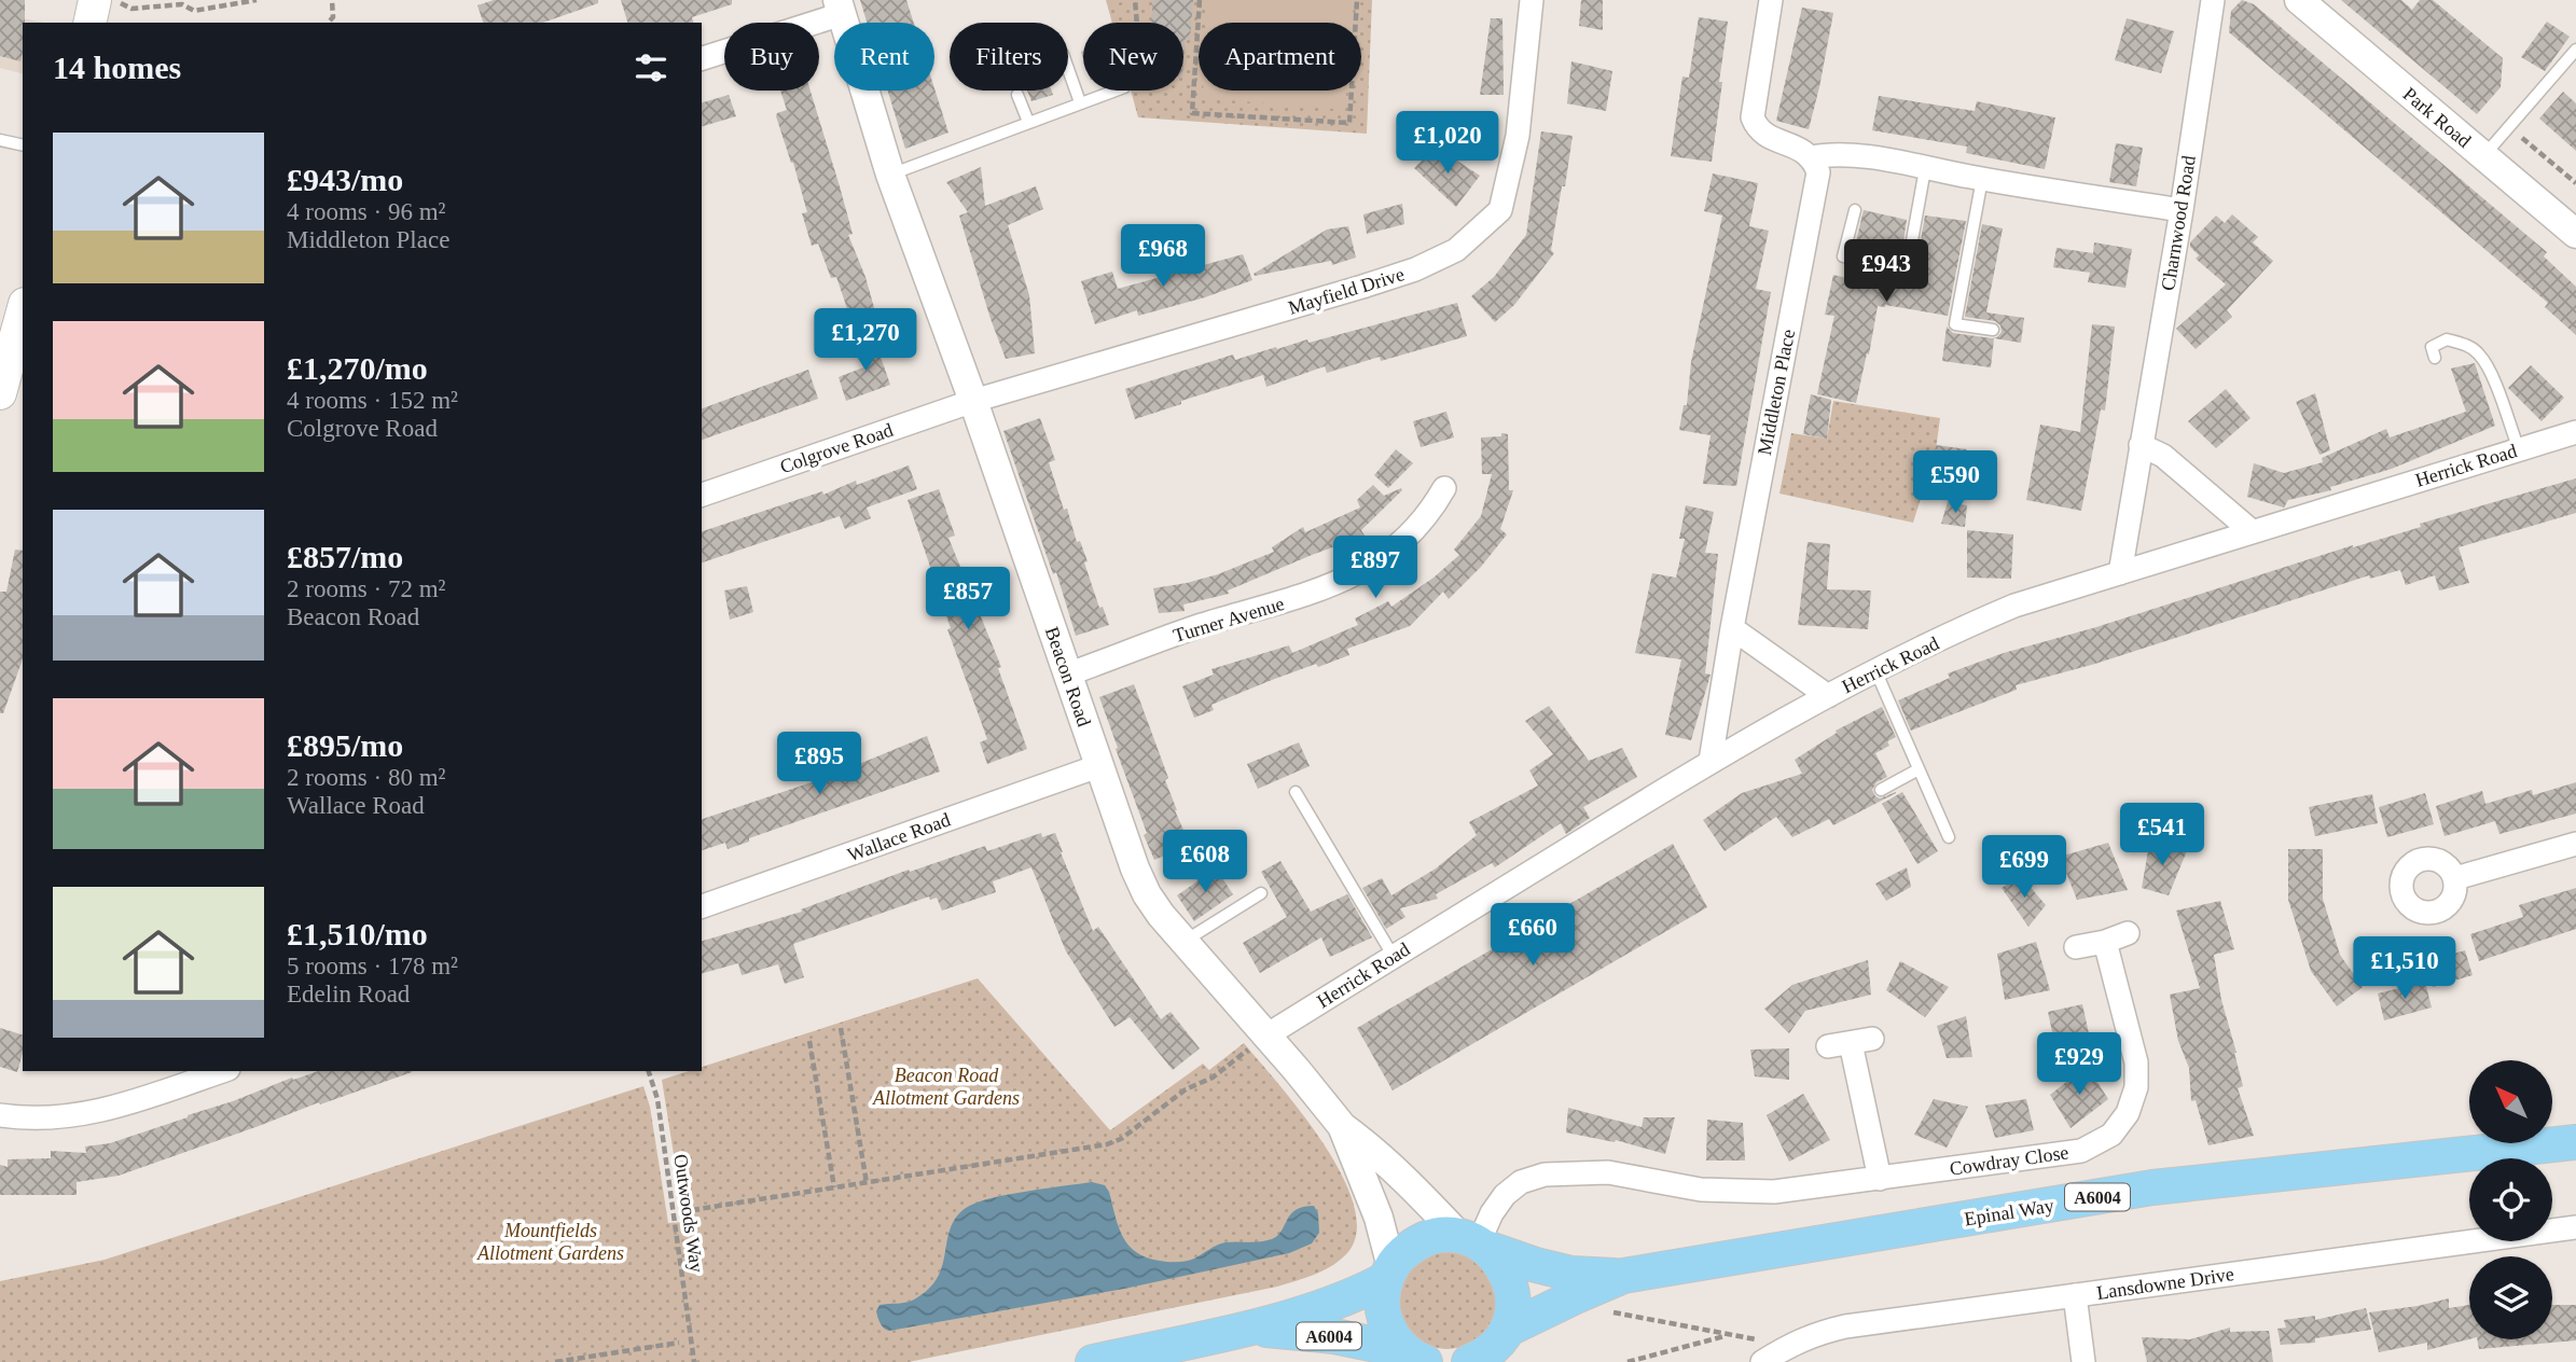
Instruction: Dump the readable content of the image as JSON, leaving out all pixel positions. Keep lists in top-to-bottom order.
{
  "streets": {
    "main road": ["A6004", "Epinal Way"],
    "street": [
      "Park Road",
      "Charnwood Road",
      "Mayfield Drive",
      "Middleton Place",
      "Colgrove Road",
      "Herrick Road",
      "Turner Avenue",
      "Beacon Road",
      "Wallace Road",
      "Cowdray Close",
      "Lansdowne Drive"
    ],
    "path": ["Outwoods Way"]
  },
  "crossings": [
    ["Charnwood Road", "Herrick Road"],
    ["Mayfield Drive", "Colgrove Road"],
    ["Mayfield Drive", "Beacon Road"],
    ["Middleton Place", "Herrick Road"],
    ["Colgrove Road", "Beacon Road"],
    ["Herrick Road", "Beacon Road"],
    ["Turner Avenue", "Beacon Road"],
    ["Beacon Road", "Wallace Road"],
    ["Beacon Road", "Cowdray Close"],
    ["Beacon Road", "A6004"],
    ["Beacon Road", "Epinal Way"],
    ["Cowdray Close", "Epinal Way"]
  ],
  "parks": ["Beacon Road Allotment Gardens", "Mountfields Allotment Gardens"],
  "north": "top left",
  "page": {
    "chip": [
      "Buy",
      "Rent",
      "Filters",
      "New",
      "Apartment"
    ],
    "heading": "14 homes",
    "price": [
      "£1,020",
      "£968",
      "£943",
      "£1,270",
      "£590",
      "£897",
      "£857",
      "£895",
      "£541",
      "£608",
      "£699",
      "£660",
      "£1,510",
      "£929"
    ],
    "list": [
      {
        "name": "£943/mo",
        "note": "4 rooms · 96 m² · Middleton Place"
      },
      {
        "name": "£1,270/mo",
        "note": "4 rooms · 152 m² · Colgrove Road"
      },
      {
        "name": "£857/mo",
        "note": "2 rooms · 72 m² · Beacon Road"
      },
      {
        "name": "£895/mo",
        "note": "2 rooms · 80 m² · Wallace Road"
      },
      {
        "name": "£1,510/mo",
        "note": "5 rooms · 178 m² · Edelin Road"
      }
    ]
  }
}
